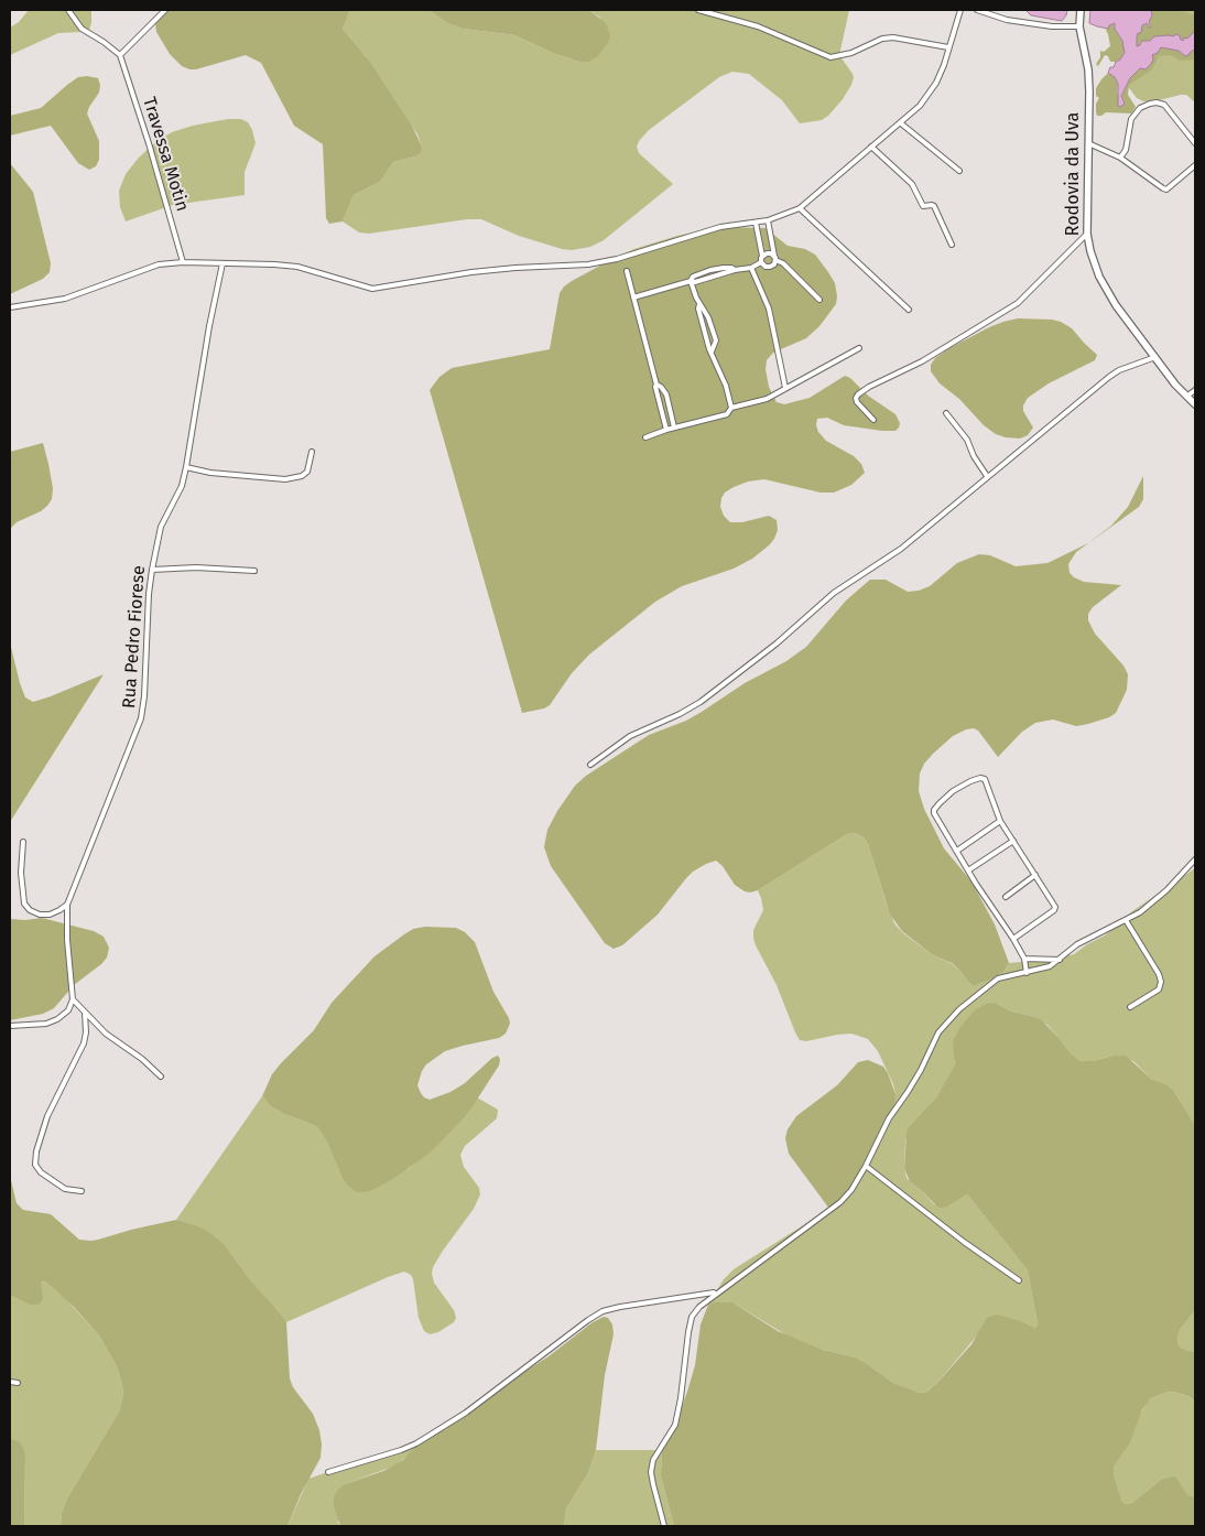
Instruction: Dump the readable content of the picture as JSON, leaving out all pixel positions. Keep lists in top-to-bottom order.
{
  "streets": {
    "street": ["Travessa Motin", "Rodovia da Uva", "Rua Pedro Fiorese"]
  }
}
